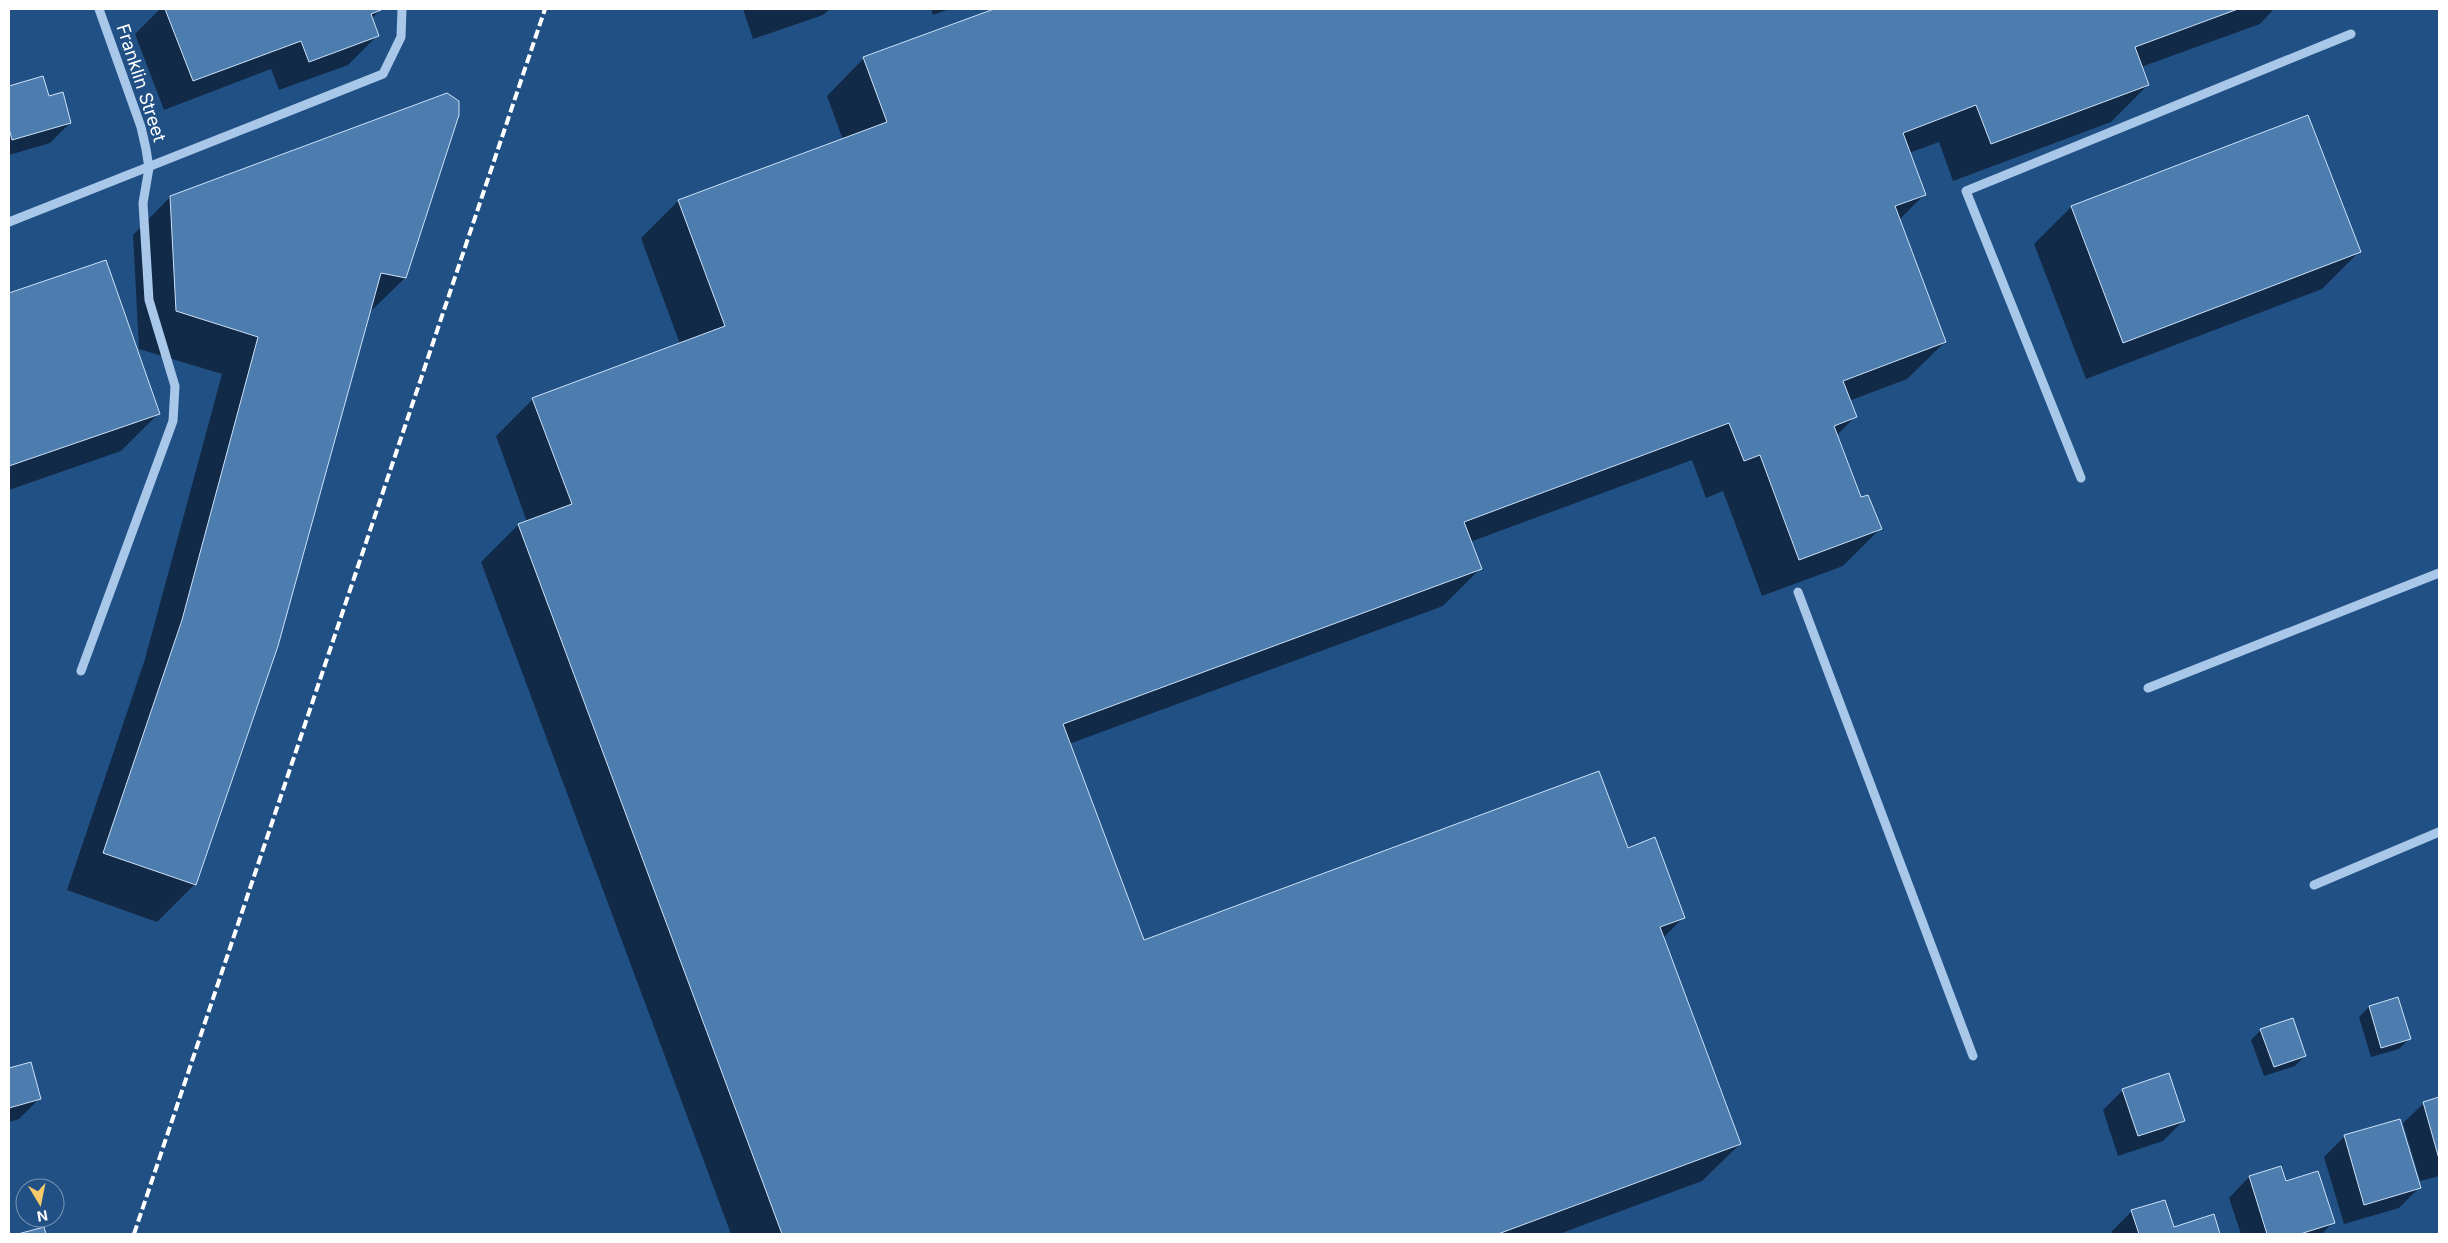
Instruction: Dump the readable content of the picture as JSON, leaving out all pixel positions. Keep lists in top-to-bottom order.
{
  "streets": {
    "street": ["Franklin Street"]
  },
  "north": "bottom"
}
